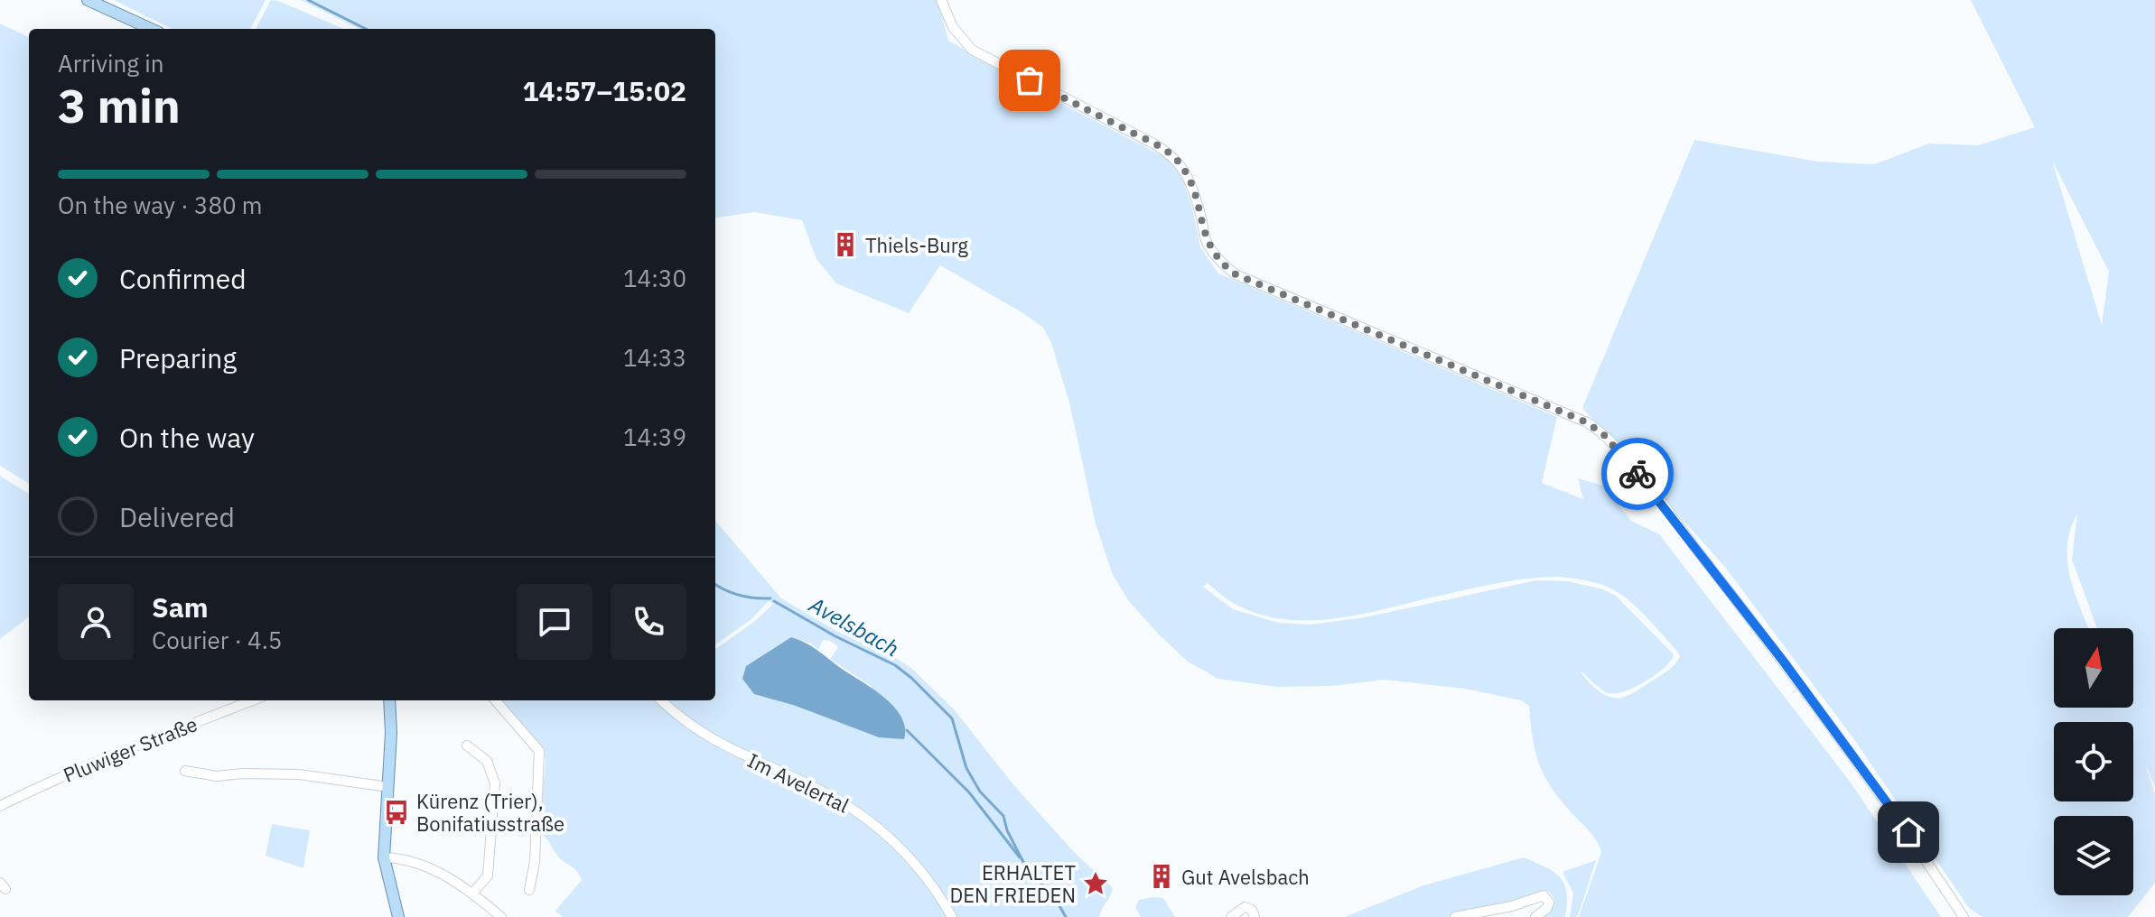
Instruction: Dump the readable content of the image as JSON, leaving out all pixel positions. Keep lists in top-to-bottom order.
{
  "streets": {
    "street": ["Pluwiger Straße", "Im Avelertal"]
  },
  "water": ["Avelsbach"],
  "places": {
    "building": ["Thiels-Burg", "Gut Avelsbach"],
    "bus stop": ["Kürenz (Trier), Bonifatiusstraße"],
    "place": ["ERHALTET DEN FRIEDEN"]
  },
  "north": "top",
  "page": {
    "heading": ["3 min", "Arriving in", "14:57–15:02"],
    "panel": ["Sam", "Courier · 4.5"],
    "bar": "On the way · 380 m",
    "list": [
      ["Confirmed", "14:30"],
      ["Preparing", "14:33"],
      ["On the way", "14:39"],
      "Delivered"
    ]
  }
}
